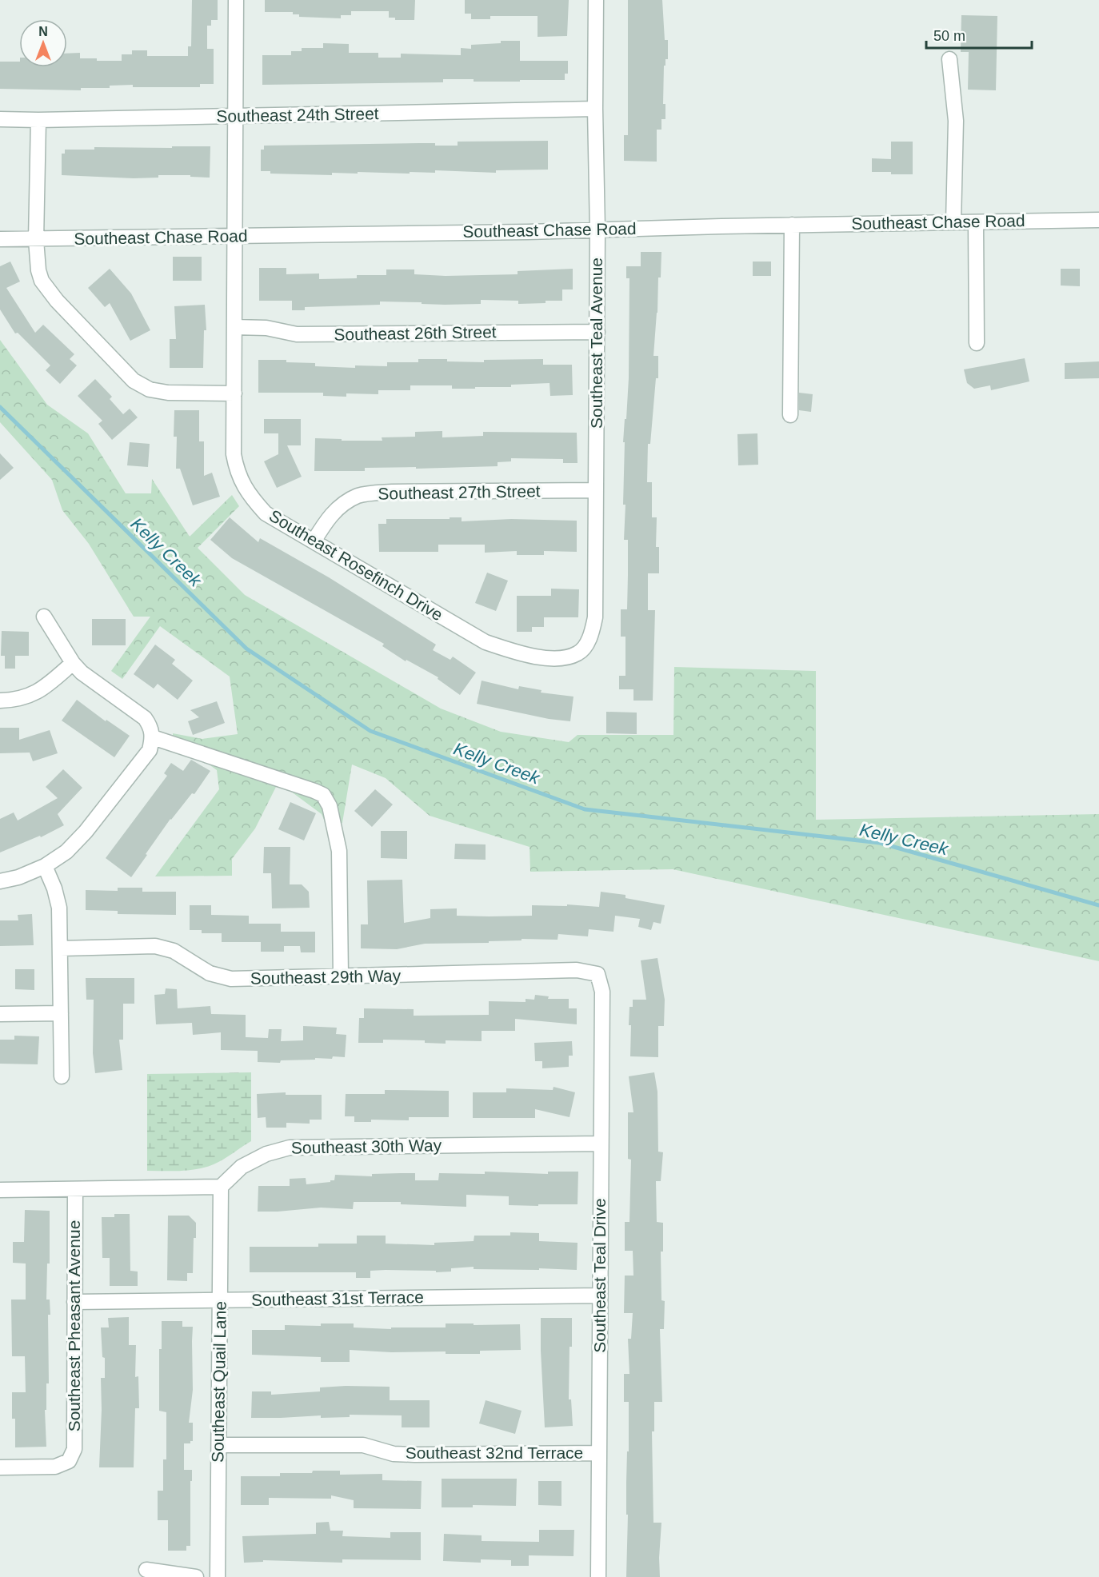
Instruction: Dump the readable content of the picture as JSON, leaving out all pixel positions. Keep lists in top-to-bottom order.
{
  "streets": {
    "street": [
      "Southeast 24th Street",
      "Southeast Chase Road",
      "Southeast 26th Street",
      "Southeast Teal Avenue",
      "Southeast 27th Street",
      "Southeast Rosefinch Drive",
      "Southeast 29th Way",
      "Southeast 30th Way",
      "Southeast Teal Drive",
      "Southeast 31st Terrace",
      "Southeast Pheasant Avenue",
      "Southeast Quail Lane",
      "Southeast 32nd Terrace"
    ]
  },
  "crossings": [
    ["Southeast 24th Street", "Southeast Teal Avenue"],
    ["Southeast 24th Street", "Southeast Rosefinch Drive"],
    ["Southeast Chase Road", "Southeast Teal Avenue"],
    ["Southeast Chase Road", "Southeast Rosefinch Drive"],
    ["Southeast 26th Street", "Southeast Teal Avenue"],
    ["Southeast 26th Street", "Southeast Rosefinch Drive"],
    ["Southeast Teal Avenue", "Southeast 27th Street"],
    ["Southeast Teal Avenue", "Southeast Rosefinch Drive"],
    ["Southeast 27th Street", "Southeast Rosefinch Drive"],
    ["Southeast 29th Way", "Southeast Teal Drive"],
    ["Southeast 30th Way", "Southeast Teal Drive"],
    ["Southeast 30th Way", "Southeast Quail Lane"],
    ["Southeast Teal Drive", "Southeast 31st Terrace"],
    ["Southeast Teal Drive", "Southeast 32nd Terrace"],
    ["Southeast 31st Terrace", "Southeast Pheasant Avenue"],
    ["Southeast 31st Terrace", "Southeast Quail Lane"],
    ["Southeast Quail Lane", "Southeast 32nd Terrace"]
  ],
  "water": ["Kelly Creek"],
  "scale_bar": "50 m",
  "north": "top"
}
